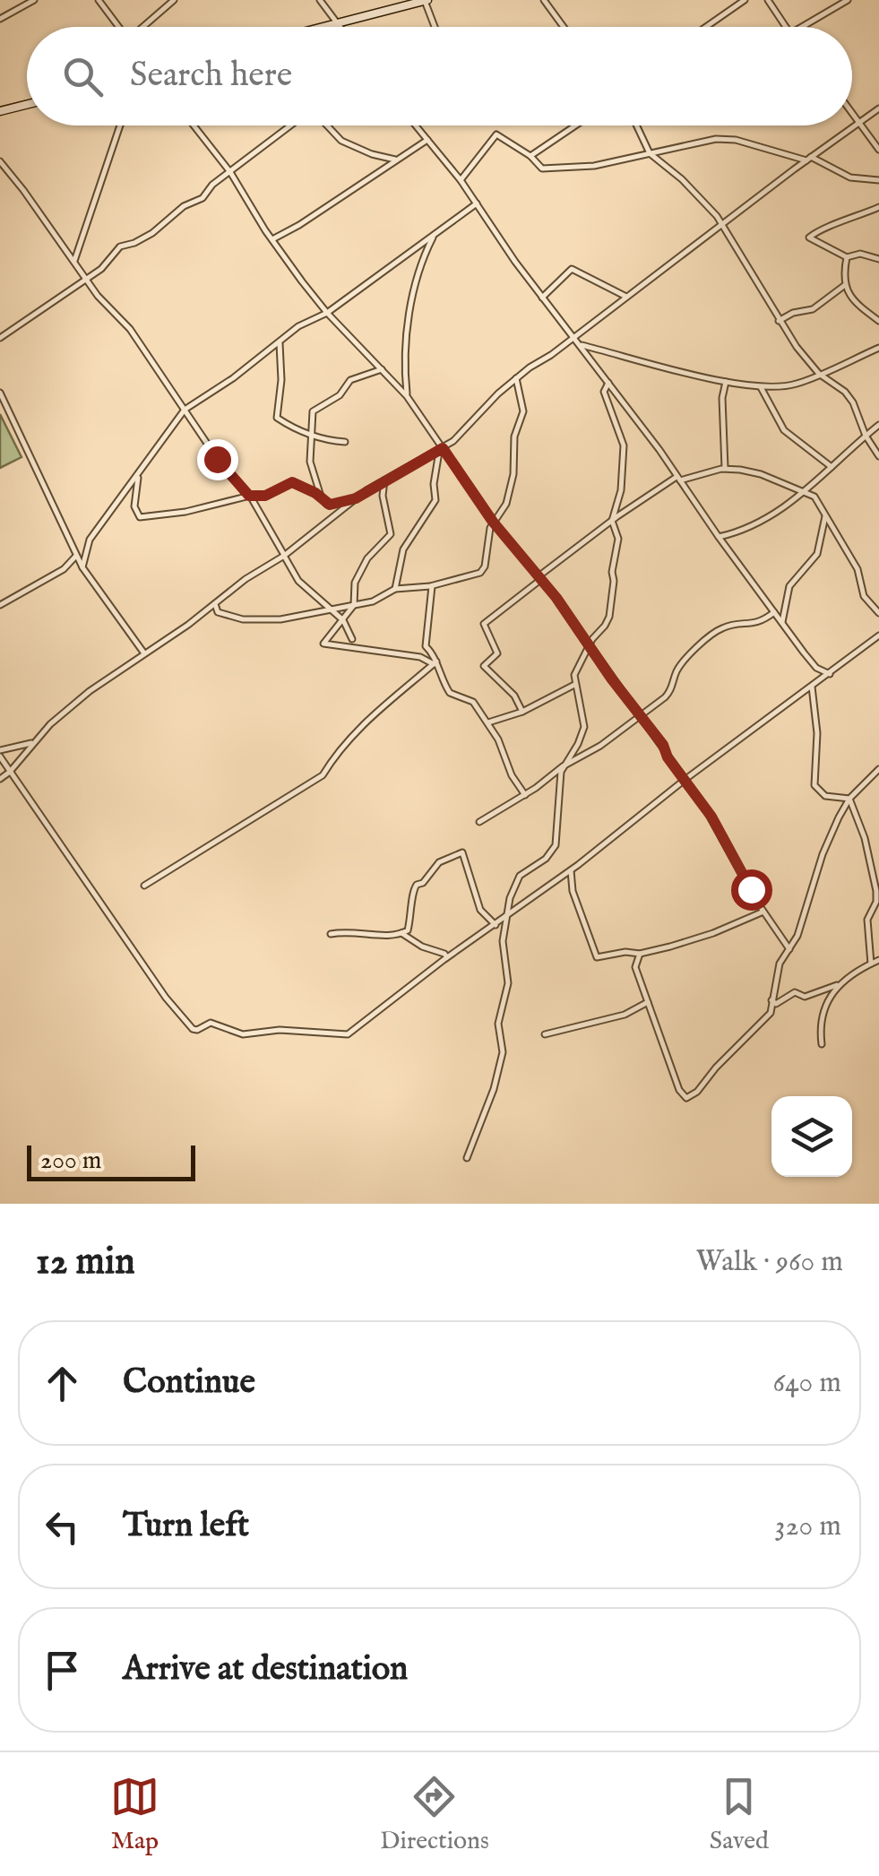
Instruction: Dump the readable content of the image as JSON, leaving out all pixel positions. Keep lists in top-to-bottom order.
{
  "scale_bar": "200 m",
  "page": {
    "search": "Search here",
    "scale": "200 m",
    "heading": ["12 min", "Walk · 960 m"],
    "list": [
      ["Continue", "640 m"],
      ["Turn left", "320 m"],
      "Arrive at destination"
    ],
    "nav": ["Map", "Directions", "Saved"]
  }
}
